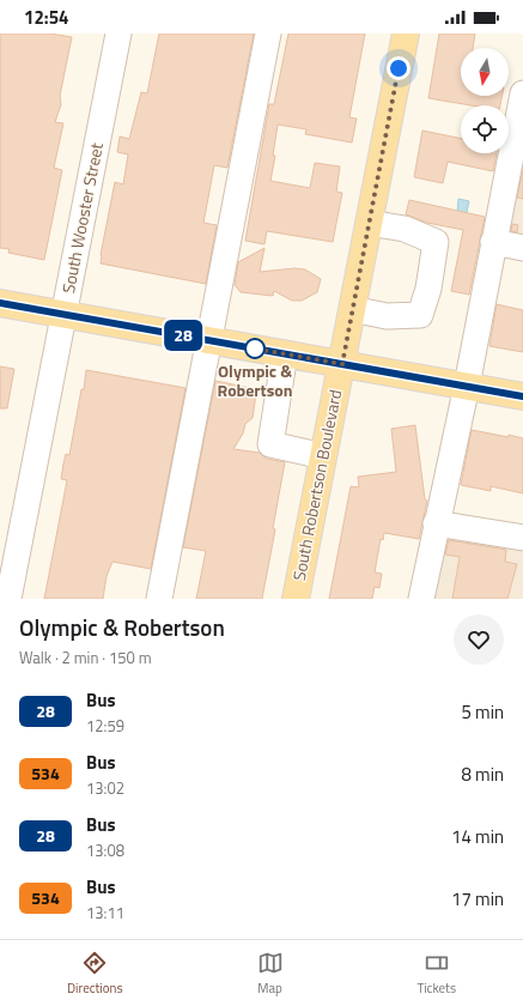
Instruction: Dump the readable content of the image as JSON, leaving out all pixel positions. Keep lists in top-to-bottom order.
{
  "streets": {
    "main road": ["South Robertson Boulevard"],
    "street": ["South Wooster Street"]
  },
  "places": ["Olympic & Robertson"],
  "lines": ["bus line 28"],
  "north": "bottom",
  "page": {
    "status": "12:54",
    "on_map": "28",
    "heading": ["Olympic & Robertson", "Walk · 2 min · 150 m"],
    "list": [
      {
        "mark": "28",
        "name": "Bus",
        "note": "12:59",
        "value": "5 min"
      },
      {
        "mark": "534",
        "name": "Bus",
        "note": "13:02",
        "value": "8 min"
      },
      {
        "mark": "28",
        "name": "Bus",
        "note": "13:08",
        "value": "14 min"
      },
      {
        "mark": "534",
        "name": "Bus",
        "note": "13:11",
        "value": "17 min"
      }
    ],
    "tabs": ["Directions", "Map", "Tickets"]
  }
}
